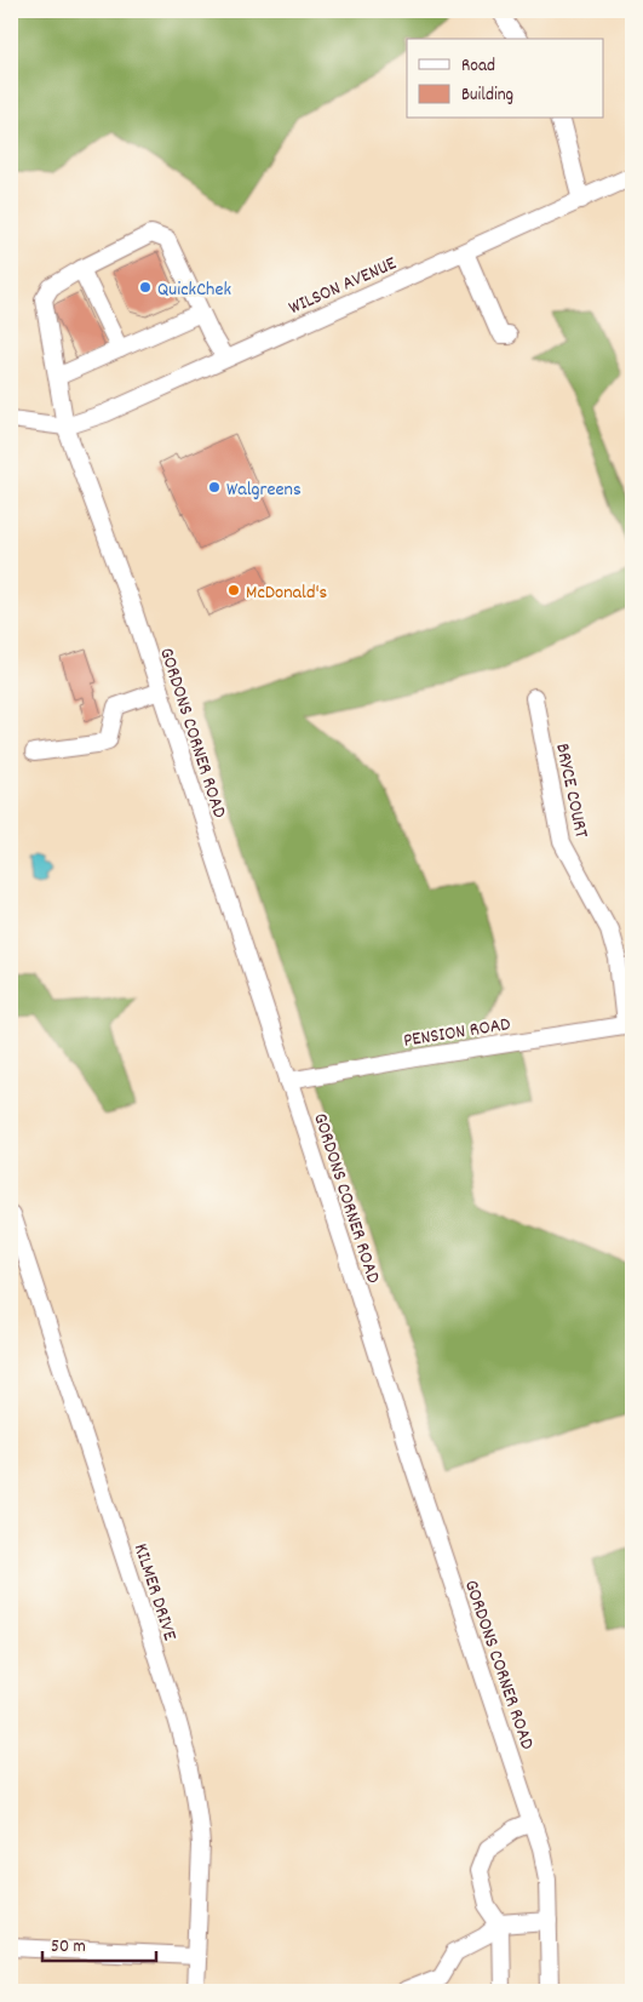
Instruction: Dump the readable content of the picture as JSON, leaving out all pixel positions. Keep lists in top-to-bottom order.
{
  "streets": {
    "street": [
      "WILSON AVENUE",
      "GORDONS CORNER ROAD",
      "BRYCE COURT",
      "PENSION ROAD",
      "KILMER DRIVE"
    ]
  },
  "crossings": [
    ["WILSON AVENUE", "GORDONS CORNER ROAD"],
    ["GORDONS CORNER ROAD", "PENSION ROAD"],
    ["BRYCE COURT", "PENSION ROAD"]
  ],
  "places": ["QuickChek", "Walgreens", "McDonald's"],
  "legend": ["Road", "Building"],
  "scale_bar": "50 m"
}
